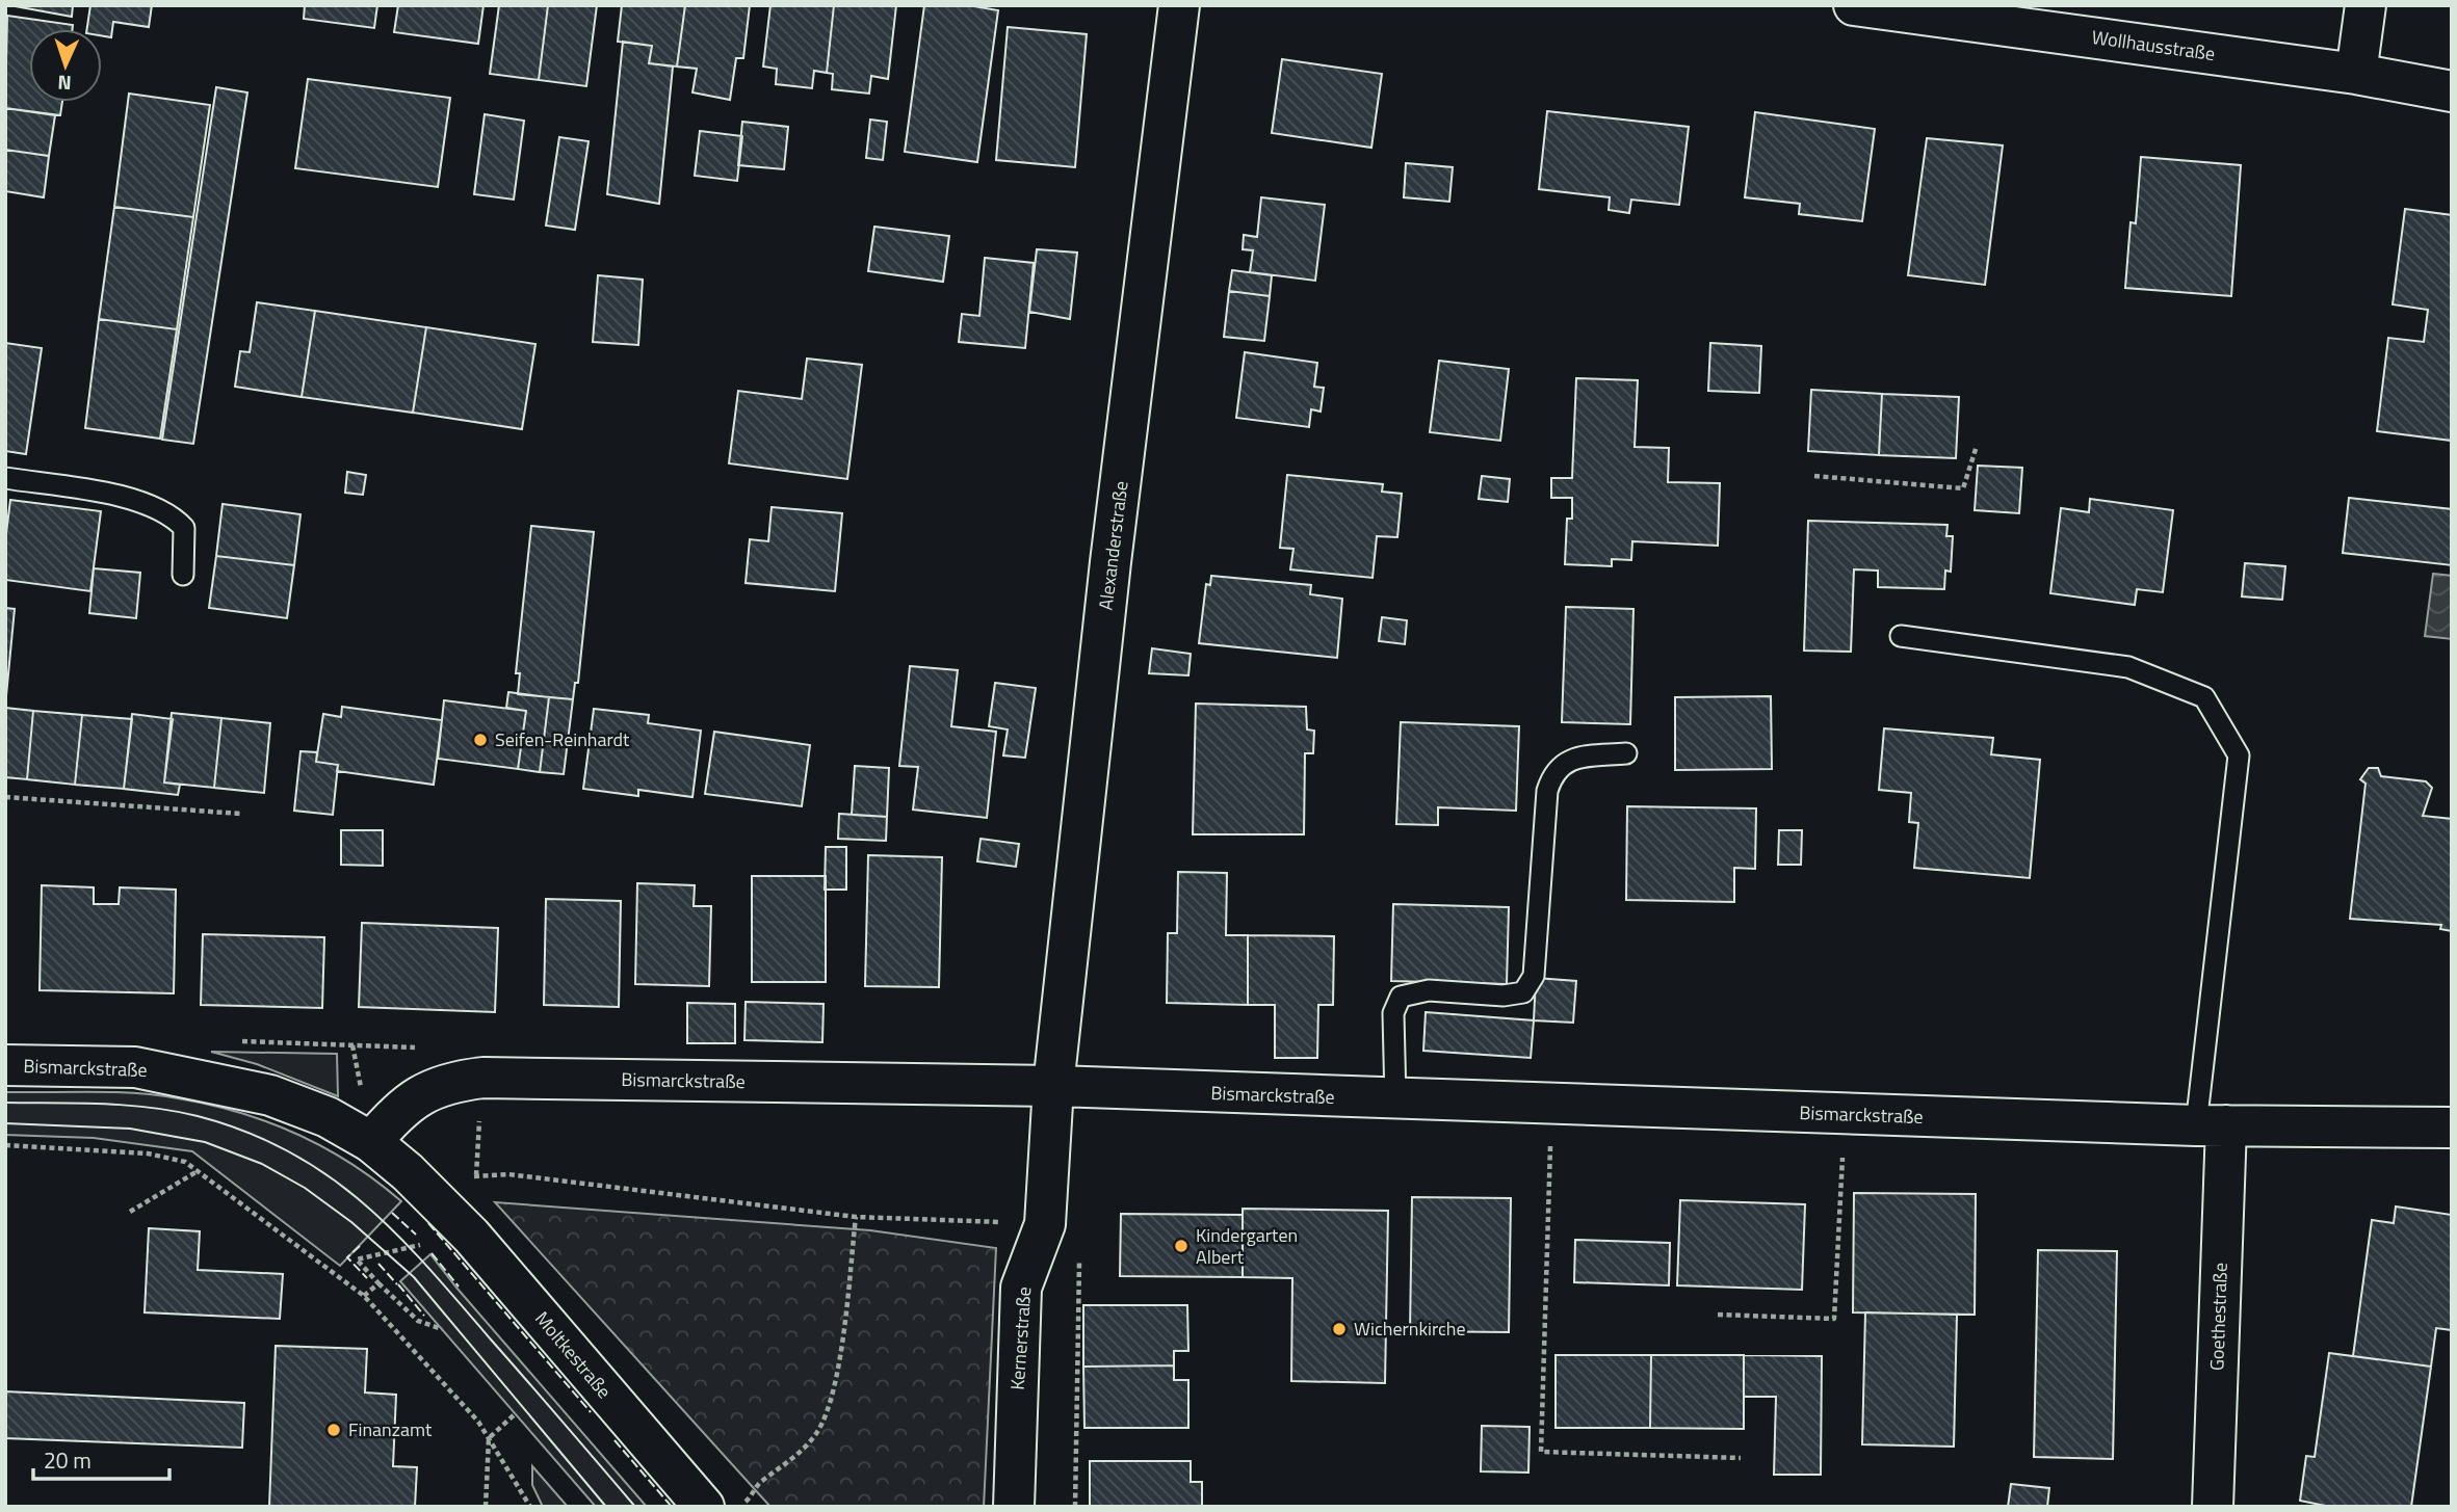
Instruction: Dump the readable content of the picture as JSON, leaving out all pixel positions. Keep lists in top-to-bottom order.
{
  "streets": {
    "street": [
      "Wollhausstraße",
      "Alexanderstraße",
      "Bismarckstraße",
      "Goethestraße",
      "Kernerstraße",
      "Moltkestraße"
    ]
  },
  "crossings": [
    ["Alexanderstraße", "Bismarckstraße"],
    ["Alexanderstraße", "Kernerstraße"],
    ["Bismarckstraße", "Goethestraße"],
    ["Bismarckstraße", "Kernerstraße"],
    ["Bismarckstraße", "Moltkestraße"]
  ],
  "places": [
    "Seifen-Reinhardt",
    "Kindergarten Albert",
    "Wichernkirche",
    "Finanzamt"
  ],
  "scale_bar": "20 m",
  "north": "bottom"
}
